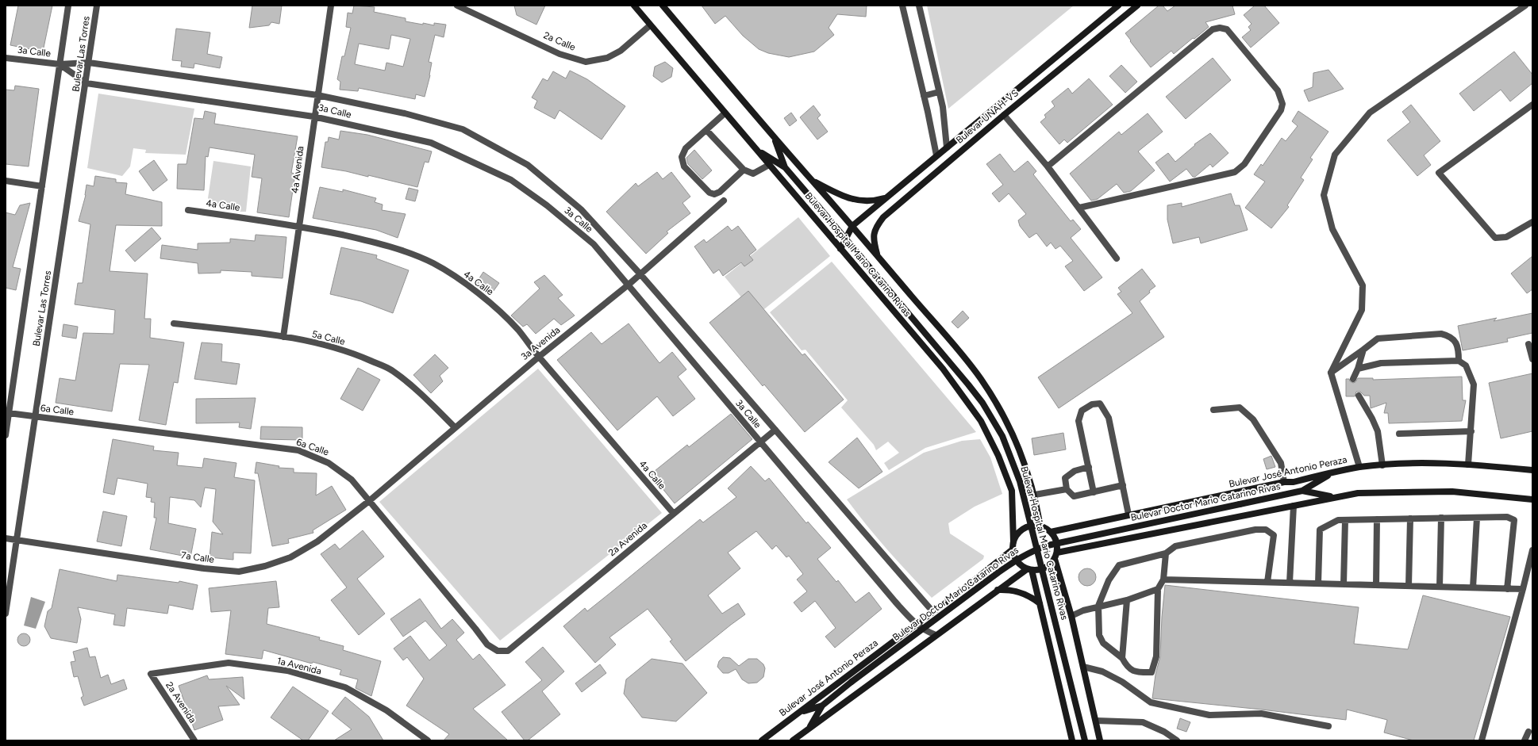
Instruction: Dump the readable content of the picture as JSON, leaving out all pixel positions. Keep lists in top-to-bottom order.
{
  "streets": {
    "main road": [
      "Bulevar UNAH-VS",
      "Bulevar Hospital Mario Catarino Rivas",
      "Bulevar José Antonio Peraza",
      "Bulevar Doctor Mario Catarino Rivas"
    ],
    "street": [
      "2a Calle",
      "3a Calle",
      "Bulevar Las Torres",
      "4a Avenida",
      "4a Calle",
      "5a Calle",
      "3a Avenida",
      "6a Calle",
      "2a Avenida",
      "7a Calle",
      "1a Avenida"
    ]
  },
  "crossings": [
    ["2a Calle", "Bulevar Hospital Mario Catarino Rivas"],
    ["3a Calle", "Bulevar Las Torres"],
    ["3a Calle", "4a Avenida"],
    ["3a Calle", "3a Avenida"],
    ["3a Calle", "Bulevar José Antonio Peraza"],
    ["3a Calle", "2a Avenida"],
    ["Bulevar Las Torres", "6a Calle"],
    ["Bulevar Las Torres", "7a Calle"],
    ["Bulevar UNAH-VS", "Bulevar Hospital Mario Catarino Rivas"],
    ["4a Avenida", "4a Calle"],
    ["4a Avenida", "5a Calle"],
    ["4a Calle", "3a Avenida"],
    ["4a Calle", "2a Avenida"],
    ["Bulevar Hospital Mario Catarino Rivas", "Bulevar José Antonio Peraza"],
    ["5a Calle", "3a Avenida"],
    ["3a Avenida", "6a Calle"],
    ["3a Avenida", "7a Calle"],
    ["6a Calle", "2a Avenida"],
    ["6a Calle", "7a Calle"],
    ["2a Avenida", "1a Avenida"]
  ]
}
